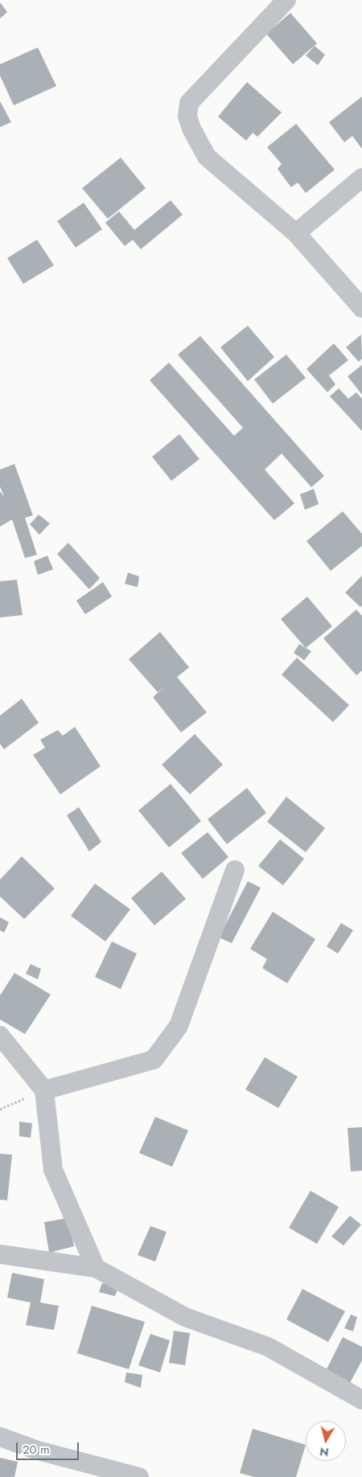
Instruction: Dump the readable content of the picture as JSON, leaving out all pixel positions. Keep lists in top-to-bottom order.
{
  "scale_bar": "20 m",
  "north": "bottom"
}
